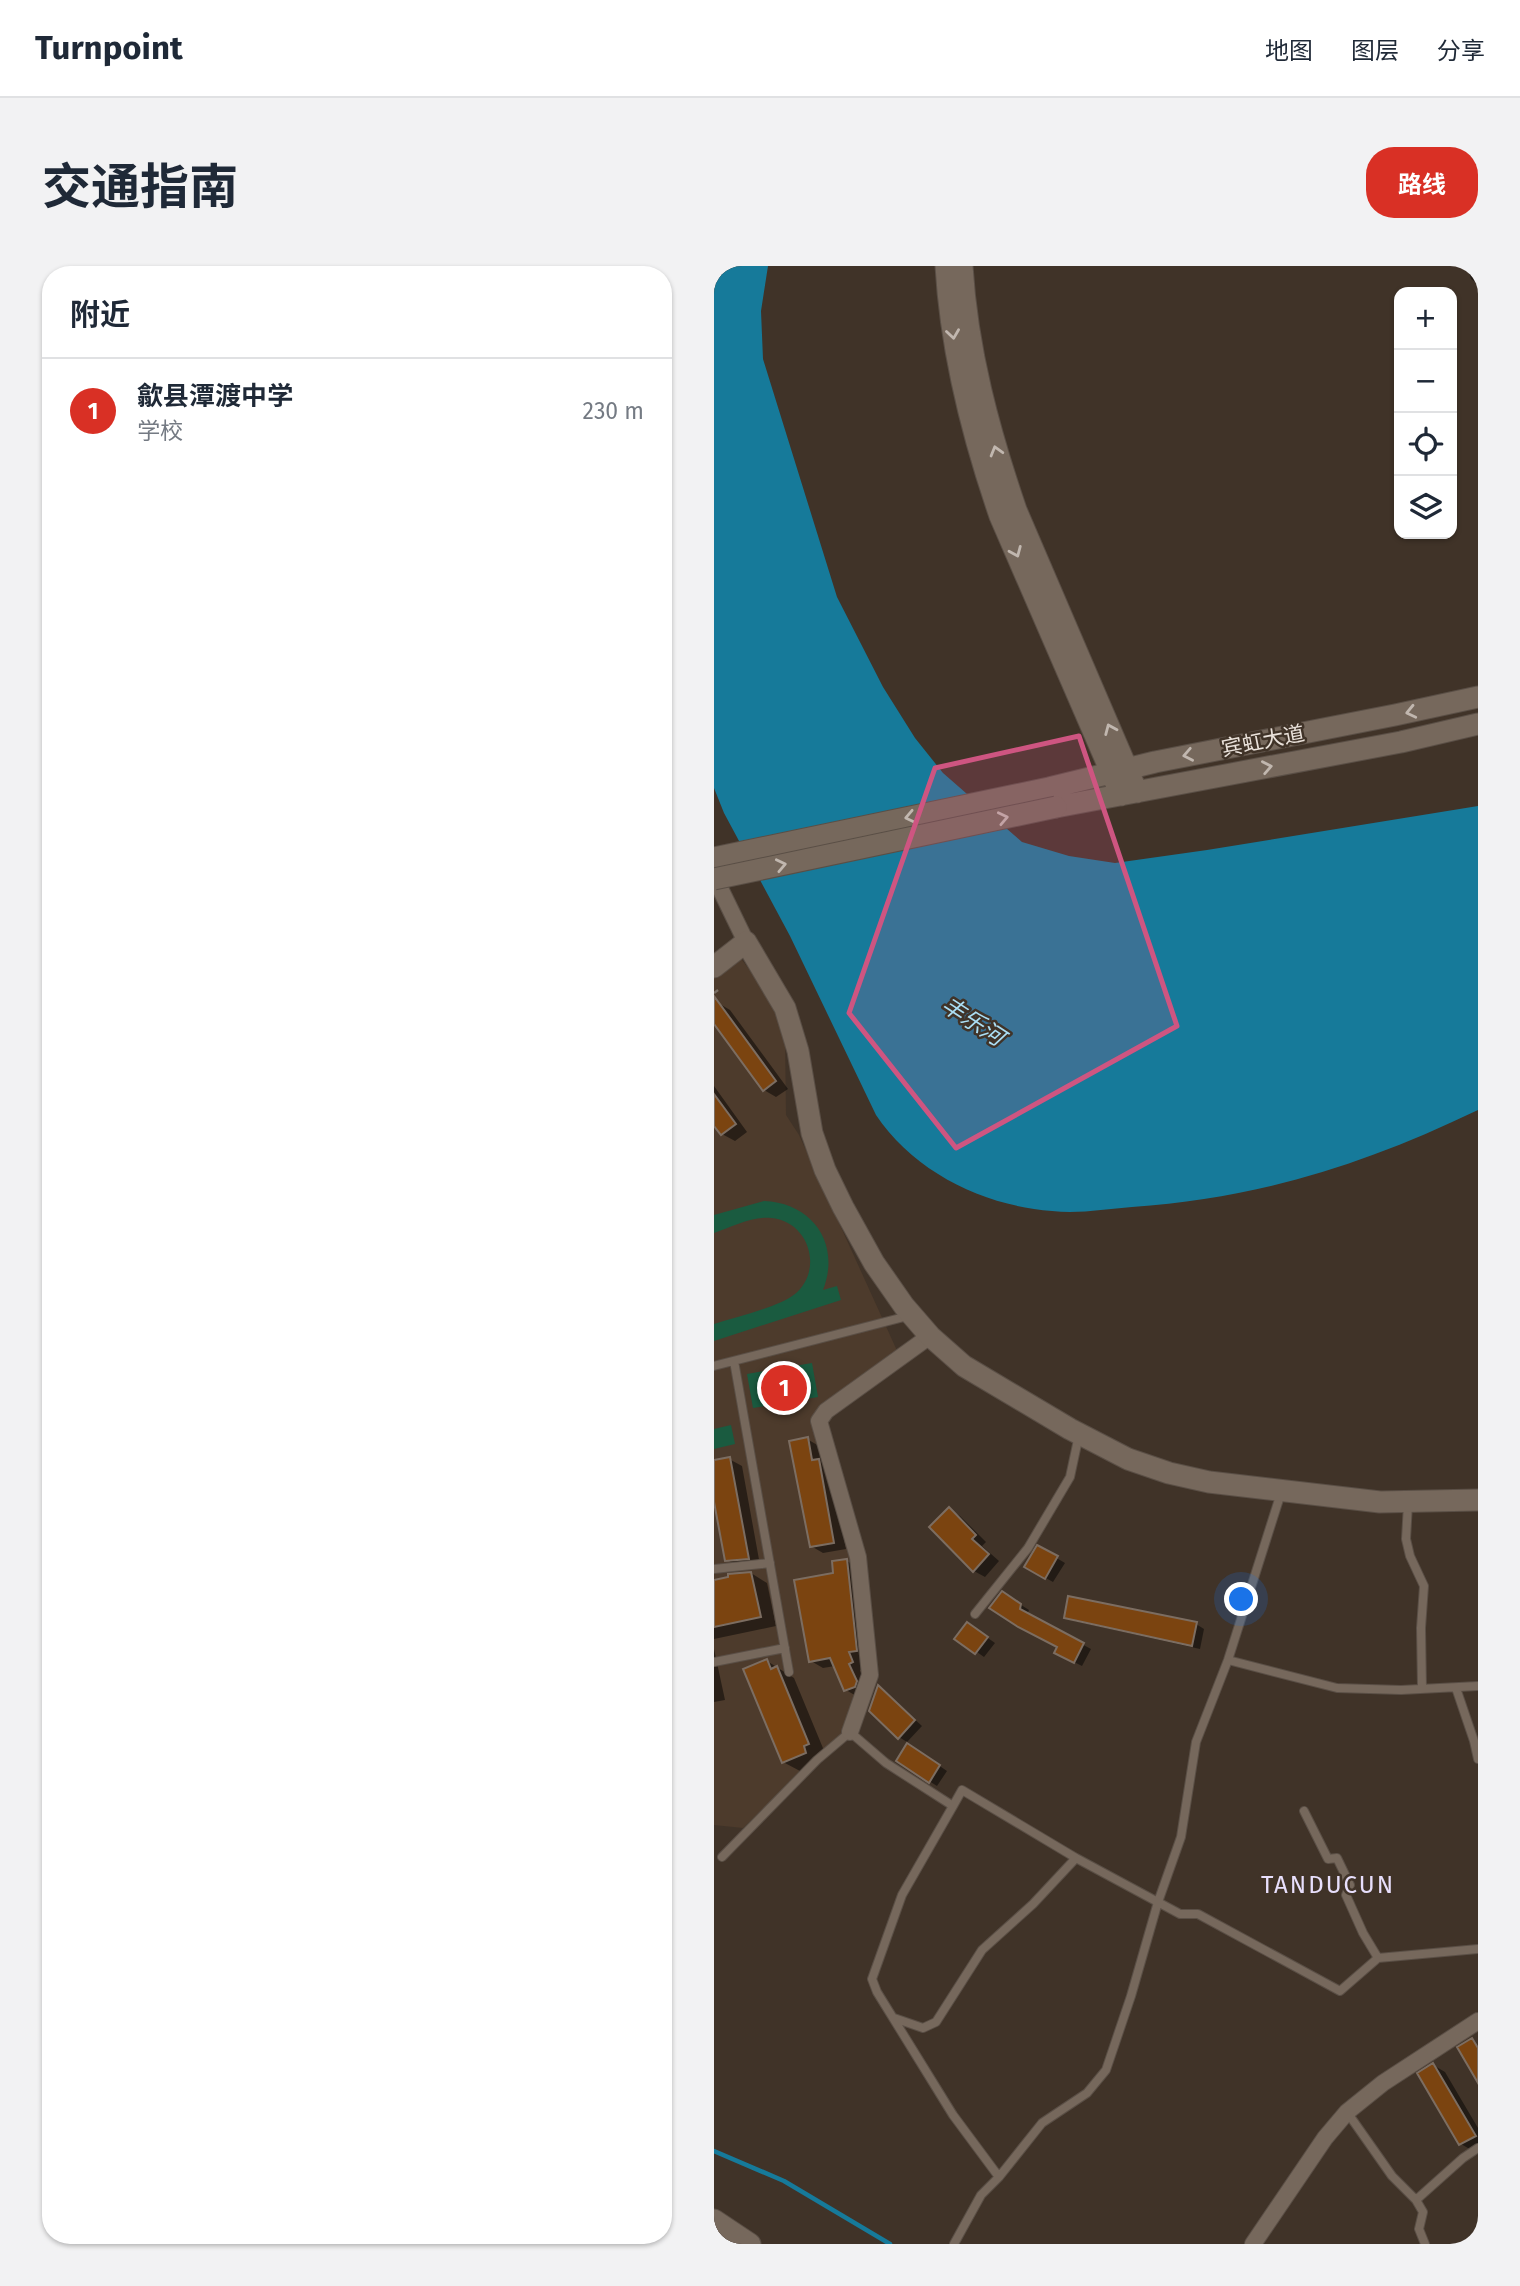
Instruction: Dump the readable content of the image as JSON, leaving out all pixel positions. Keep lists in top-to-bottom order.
{
  "streets": {
    "street": ["宾虹大道"]
  },
  "districts": ["TANDUCUN"],
  "water": ["丰乐河"],
  "page": {
    "header": "Turnpoint",
    "nav": ["地图", "图层", "分享"],
    "title": "交通指南",
    "buttons": "路线",
    "heading": "附近",
    "map_buttons": ["+", "−"],
    "list": [
      {
        "mark": "1",
        "name": "歙县潭渡中学",
        "note": "学校",
        "value": "230 m"
      }
    ],
    "pins": "1"
  }
}
